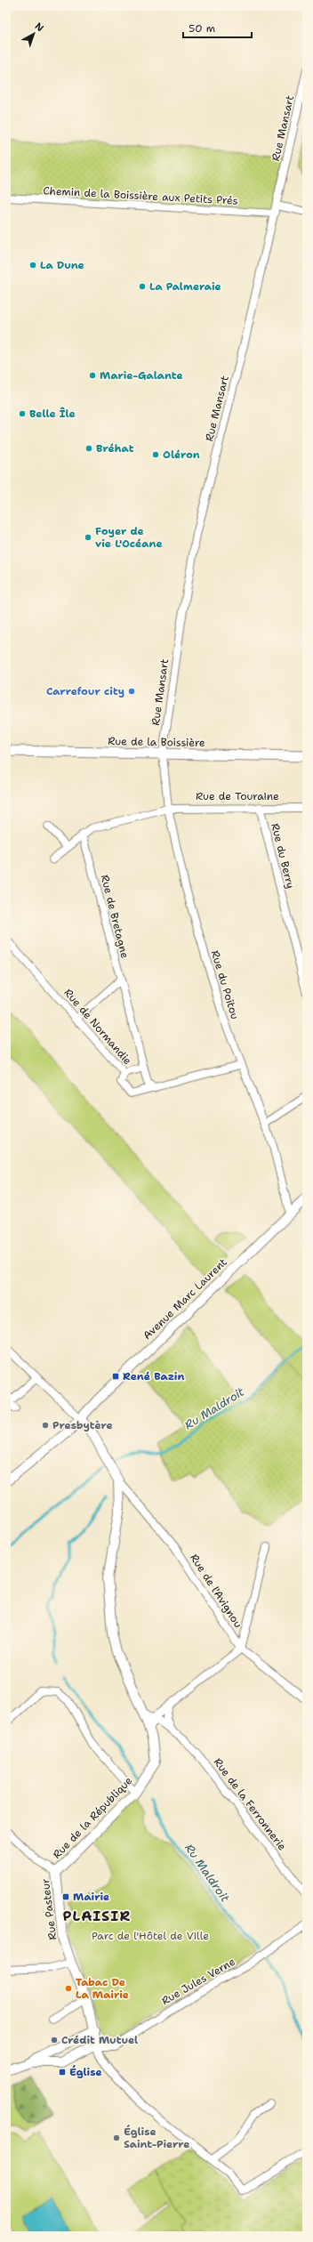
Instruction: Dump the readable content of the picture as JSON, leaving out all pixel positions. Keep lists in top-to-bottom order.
{
  "streets": {
    "main road": ["Rue de la Boissière"],
    "street": [
      "Rue Mansart",
      "Chemin de la Boissière aux Petits Prés",
      "Rue de Touraine",
      "Rue du Berry",
      "Rue de Bretagne",
      "Rue du Poitou",
      "Rue de Normandie",
      "Avenue Marc Laurent",
      "Rue de l'Avignou",
      "Rue de la Ferronnerie",
      "Rue de la République",
      "Rue Pasteur",
      "Rue Jules Verne"
    ]
  },
  "crossings": [
    ["Rue Mansart", "Chemin de la Boissière aux Petits Prés"],
    ["Rue Mansart", "Rue de la Boissière"],
    ["Rue Mansart", "Rue du Poitou"],
    ["Rue de la Boissière", "Rue du Poitou"],
    ["Rue de Touraine", "Rue du Berry"],
    ["Rue de Touraine", "Rue du Poitou"],
    ["Rue de Bretagne", "Rue de Normandie"],
    ["Rue du Poitou", "Rue de Normandie"],
    ["Rue du Poitou", "Avenue Marc Laurent"],
    ["Avenue Marc Laurent", "Rue de la République"],
    ["Rue de l'Avignou", "Rue de la République"],
    ["Rue de la Ferronnerie", "Rue de la République"],
    ["Rue de la République", "Rue Pasteur"],
    ["Rue Pasteur", "Rue Jules Verne"]
  ],
  "districts": ["PLAISIR"],
  "water": ["Ru Maldroit"],
  "parks": ["Parc de l'Hôtel de Ville"],
  "places": {
    "other": [
      "La Dune",
      "La Palmeraie",
      "Marie-Galante",
      "Belle Île",
      "Bréhat",
      "Oléron",
      "Foyer de vie L'Océane",
      "Carrefour city",
      "Presbytère",
      "Tabac De La Mairie",
      "Crédit Mutuel",
      "Église Saint-Pierre"
    ],
    "transit": ["René Bazin", "Mairie", "Église"]
  },
  "scale_bar": "50 m",
  "north": "top right"
}
